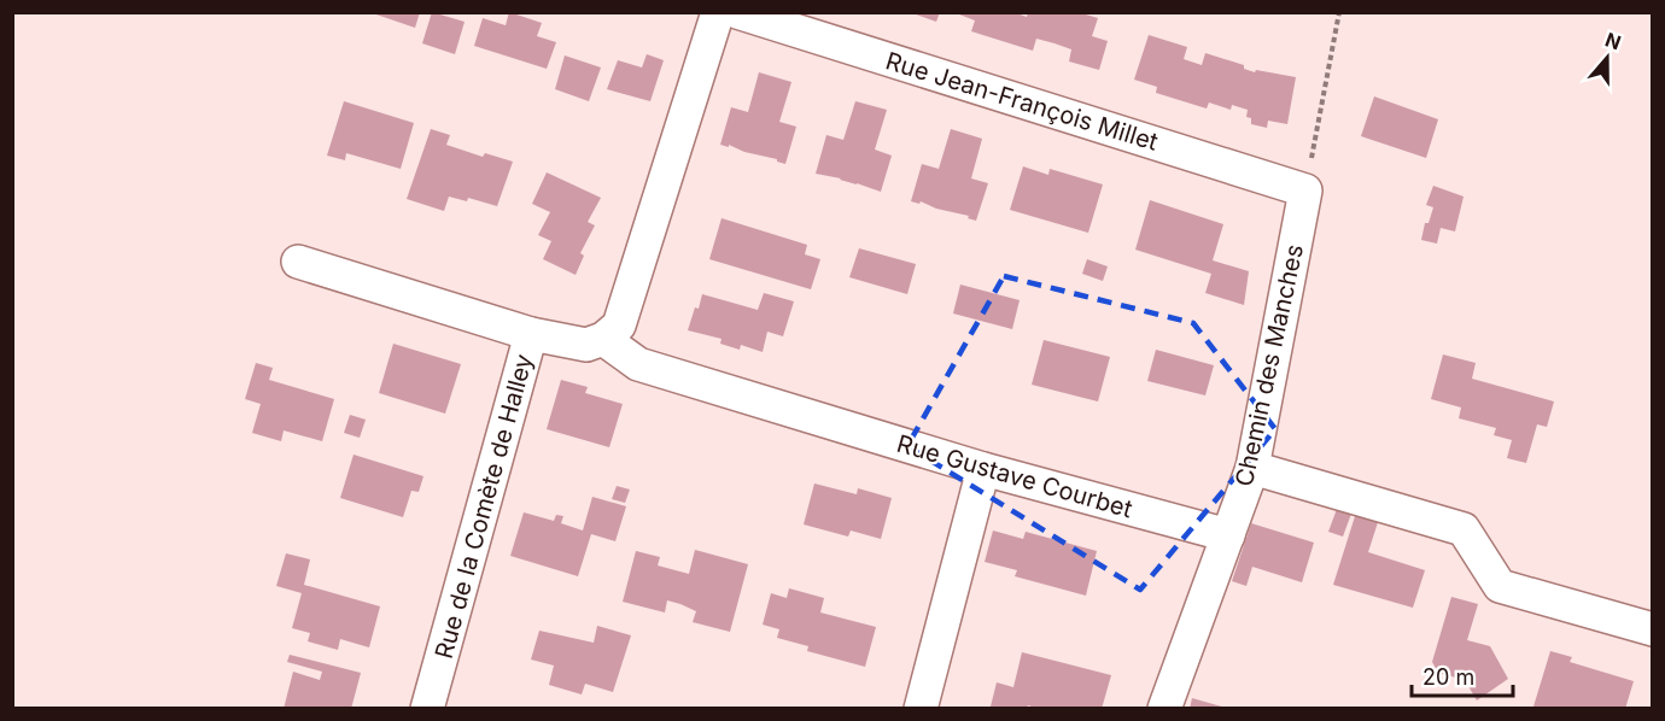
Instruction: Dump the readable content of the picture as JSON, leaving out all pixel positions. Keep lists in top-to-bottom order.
{
  "streets": {
    "street": [
      "Rue Jean-François Millet",
      "Chemin des Manches",
      "Rue Gustave Courbet",
      "Rue de la Comète de Halley"
    ]
  },
  "crossings": [
    ["Rue Jean-François Millet", "Chemin des Manches"],
    ["Chemin des Manches", "Rue Gustave Courbet"],
    ["Rue Gustave Courbet", "Rue de la Comète de Halley"]
  ],
  "scale_bar": "20 m",
  "north": "top"
}
